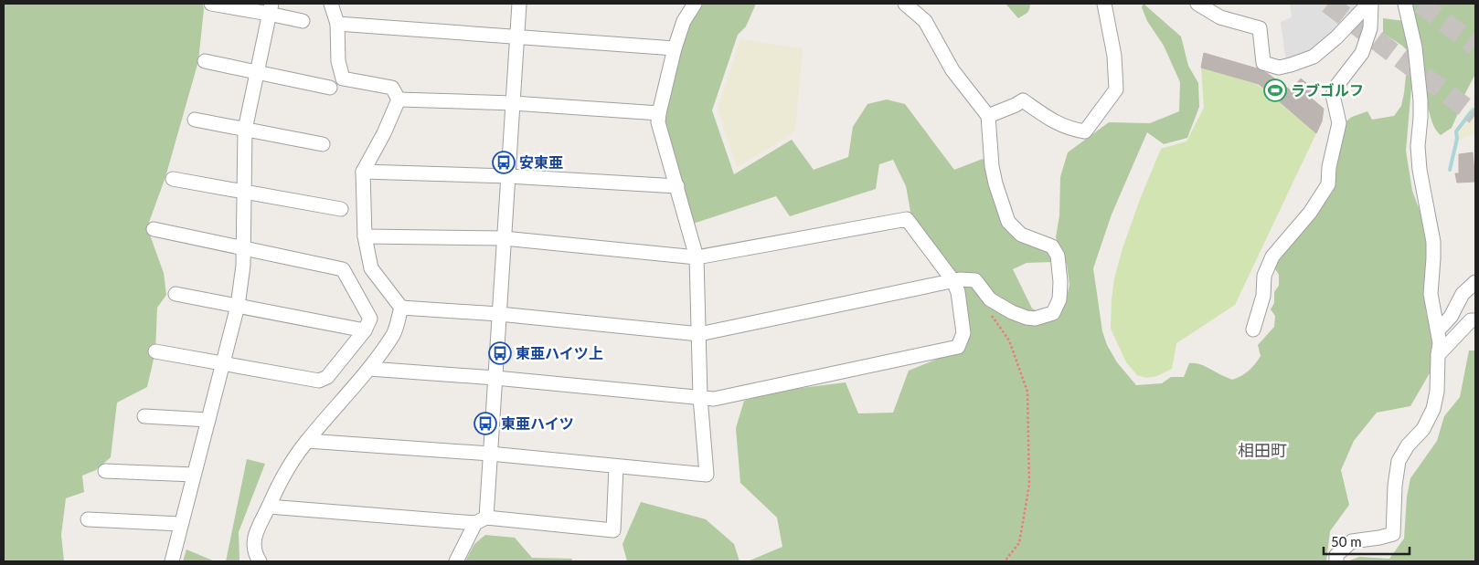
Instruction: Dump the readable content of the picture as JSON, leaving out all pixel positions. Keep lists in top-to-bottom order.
{
  "districts": ["相田町"],
  "places": {
    "sports": ["ラブゴルフ"],
    "bus stop": ["安東亜", "東亜ハイツ上", "東亜ハイツ"]
  },
  "scale_bar": "50 m"
}
